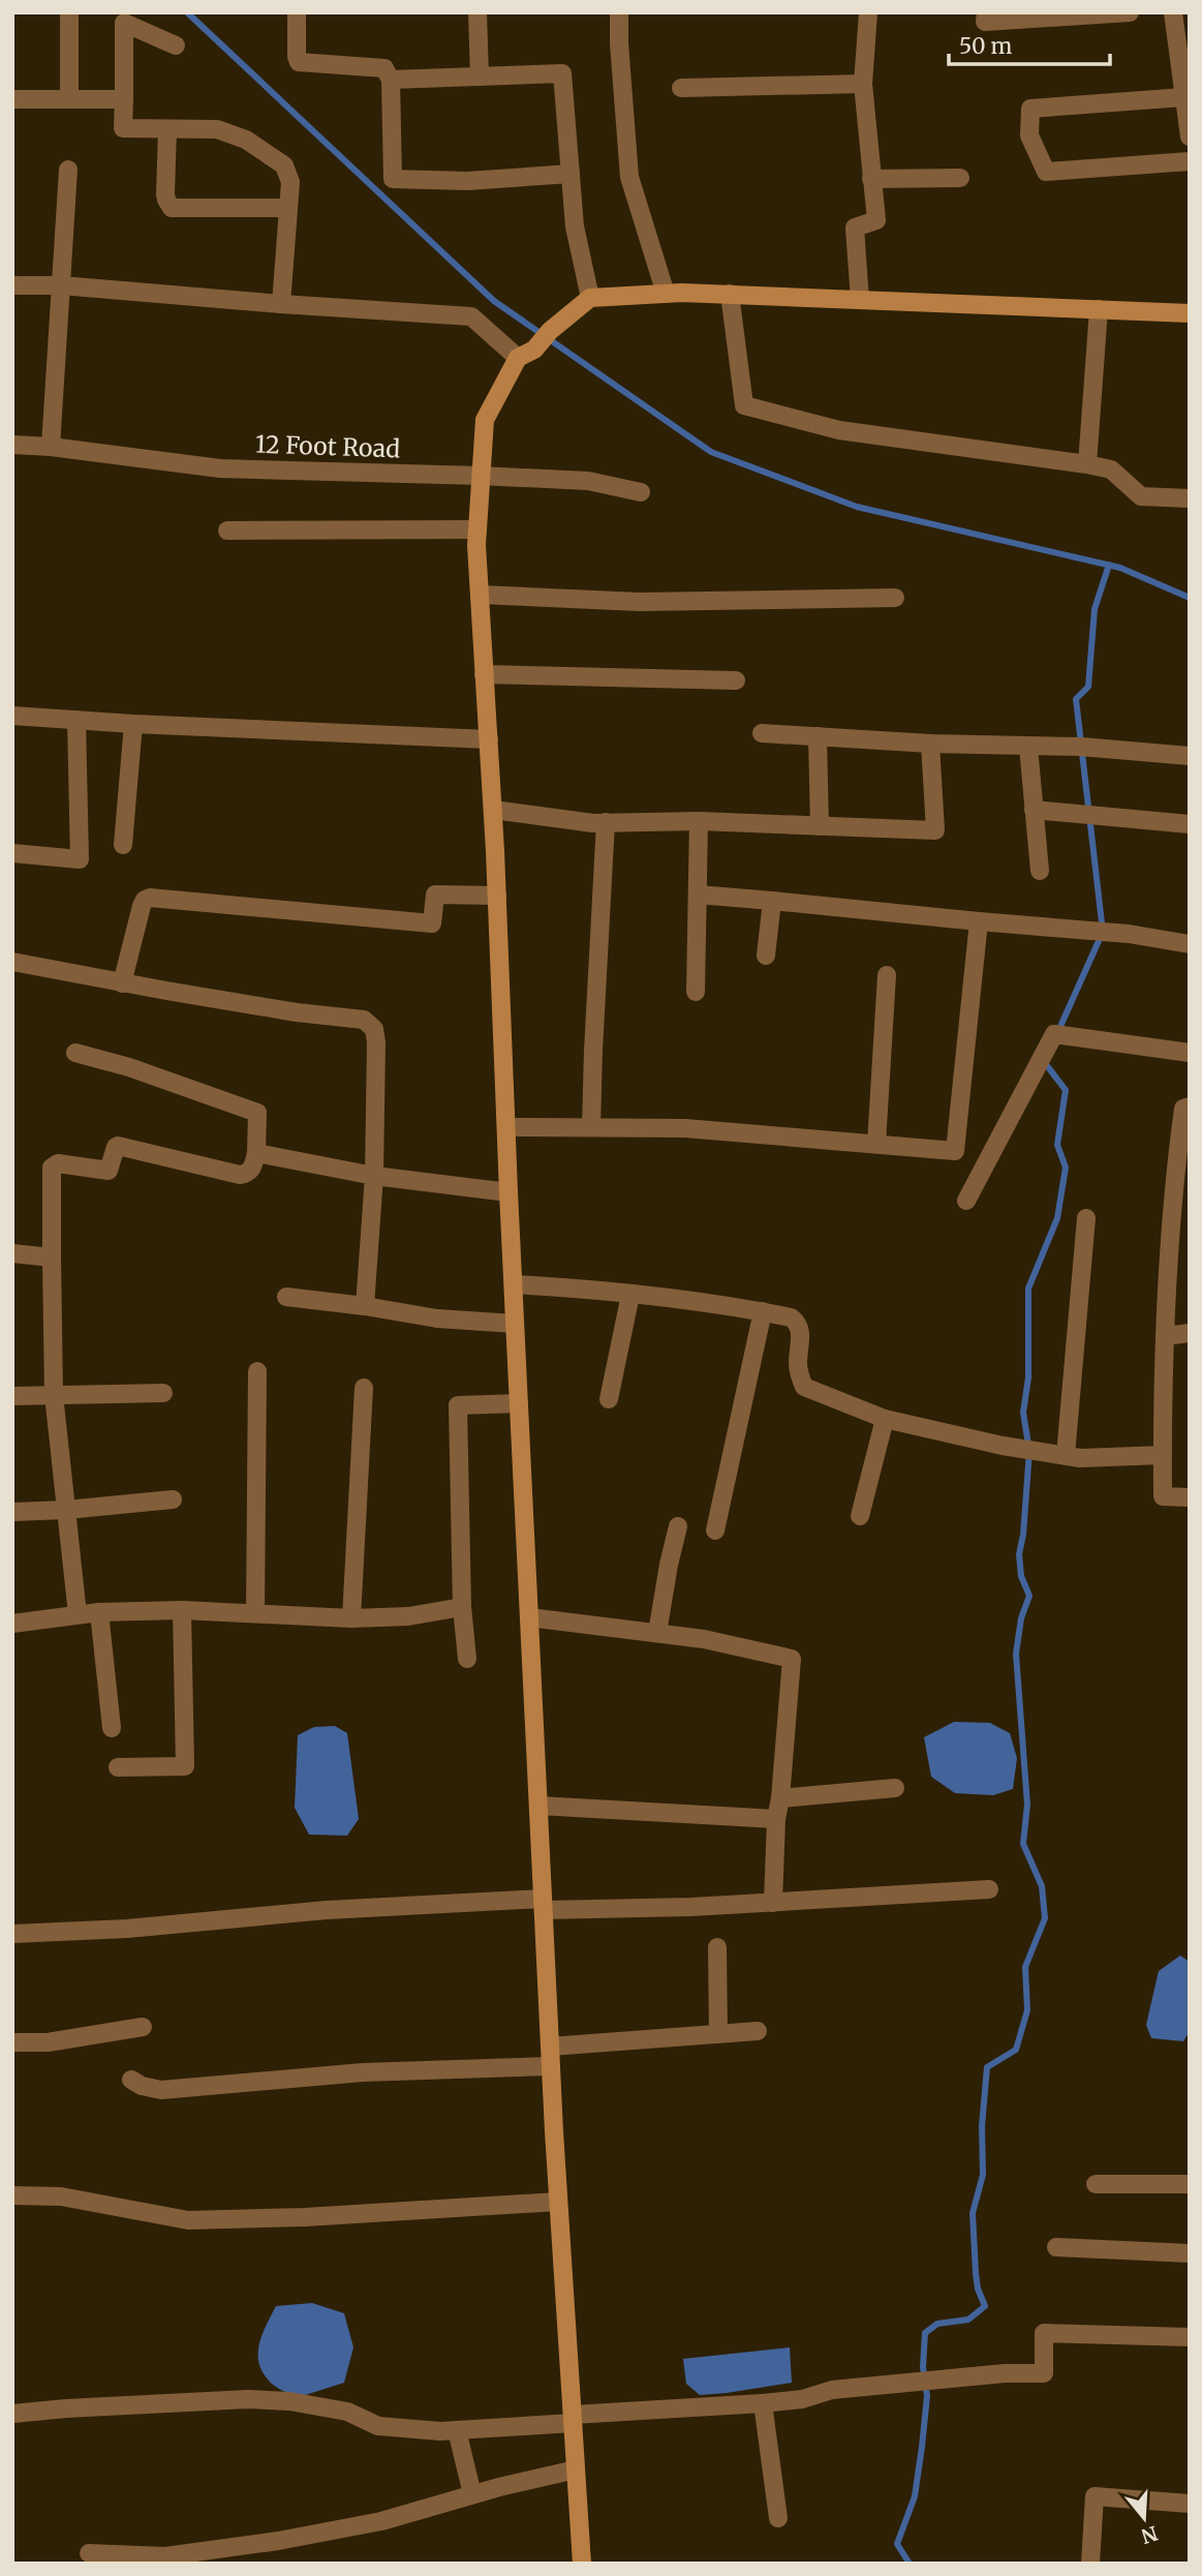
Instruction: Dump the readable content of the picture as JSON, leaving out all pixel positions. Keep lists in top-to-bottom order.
{
  "streets": {
    "street": ["12 Foot Road"]
  },
  "scale_bar": "50 m",
  "north": "bottom"
}
